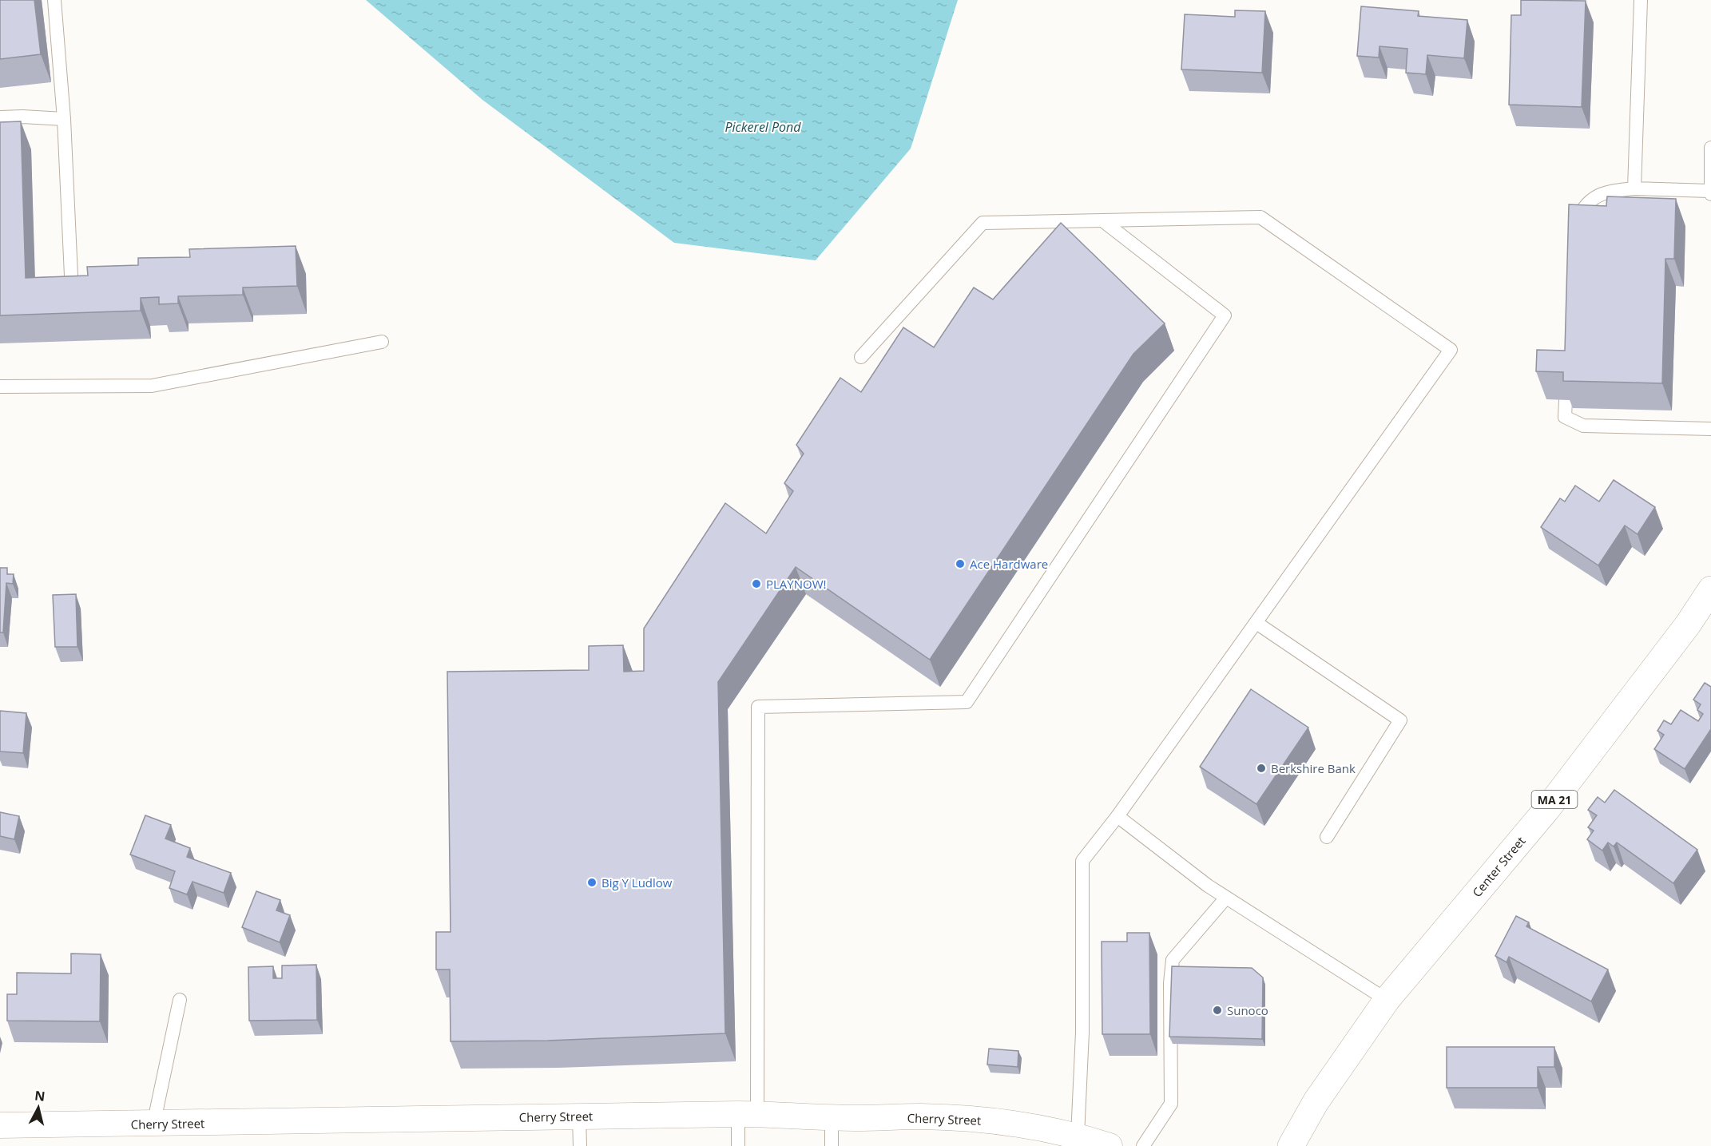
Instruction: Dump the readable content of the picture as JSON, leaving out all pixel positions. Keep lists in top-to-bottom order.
{
  "streets": {
    "main road": ["MA 21", "Center Street"],
    "street": ["Cherry Street"]
  },
  "water": ["Pickerel Pond"],
  "places": [
    "Ace Hardware",
    "PLAYNOW!",
    "Berkshire Bank",
    "Big Y Ludlow",
    "Sunoco"
  ],
  "north": "top"
}
